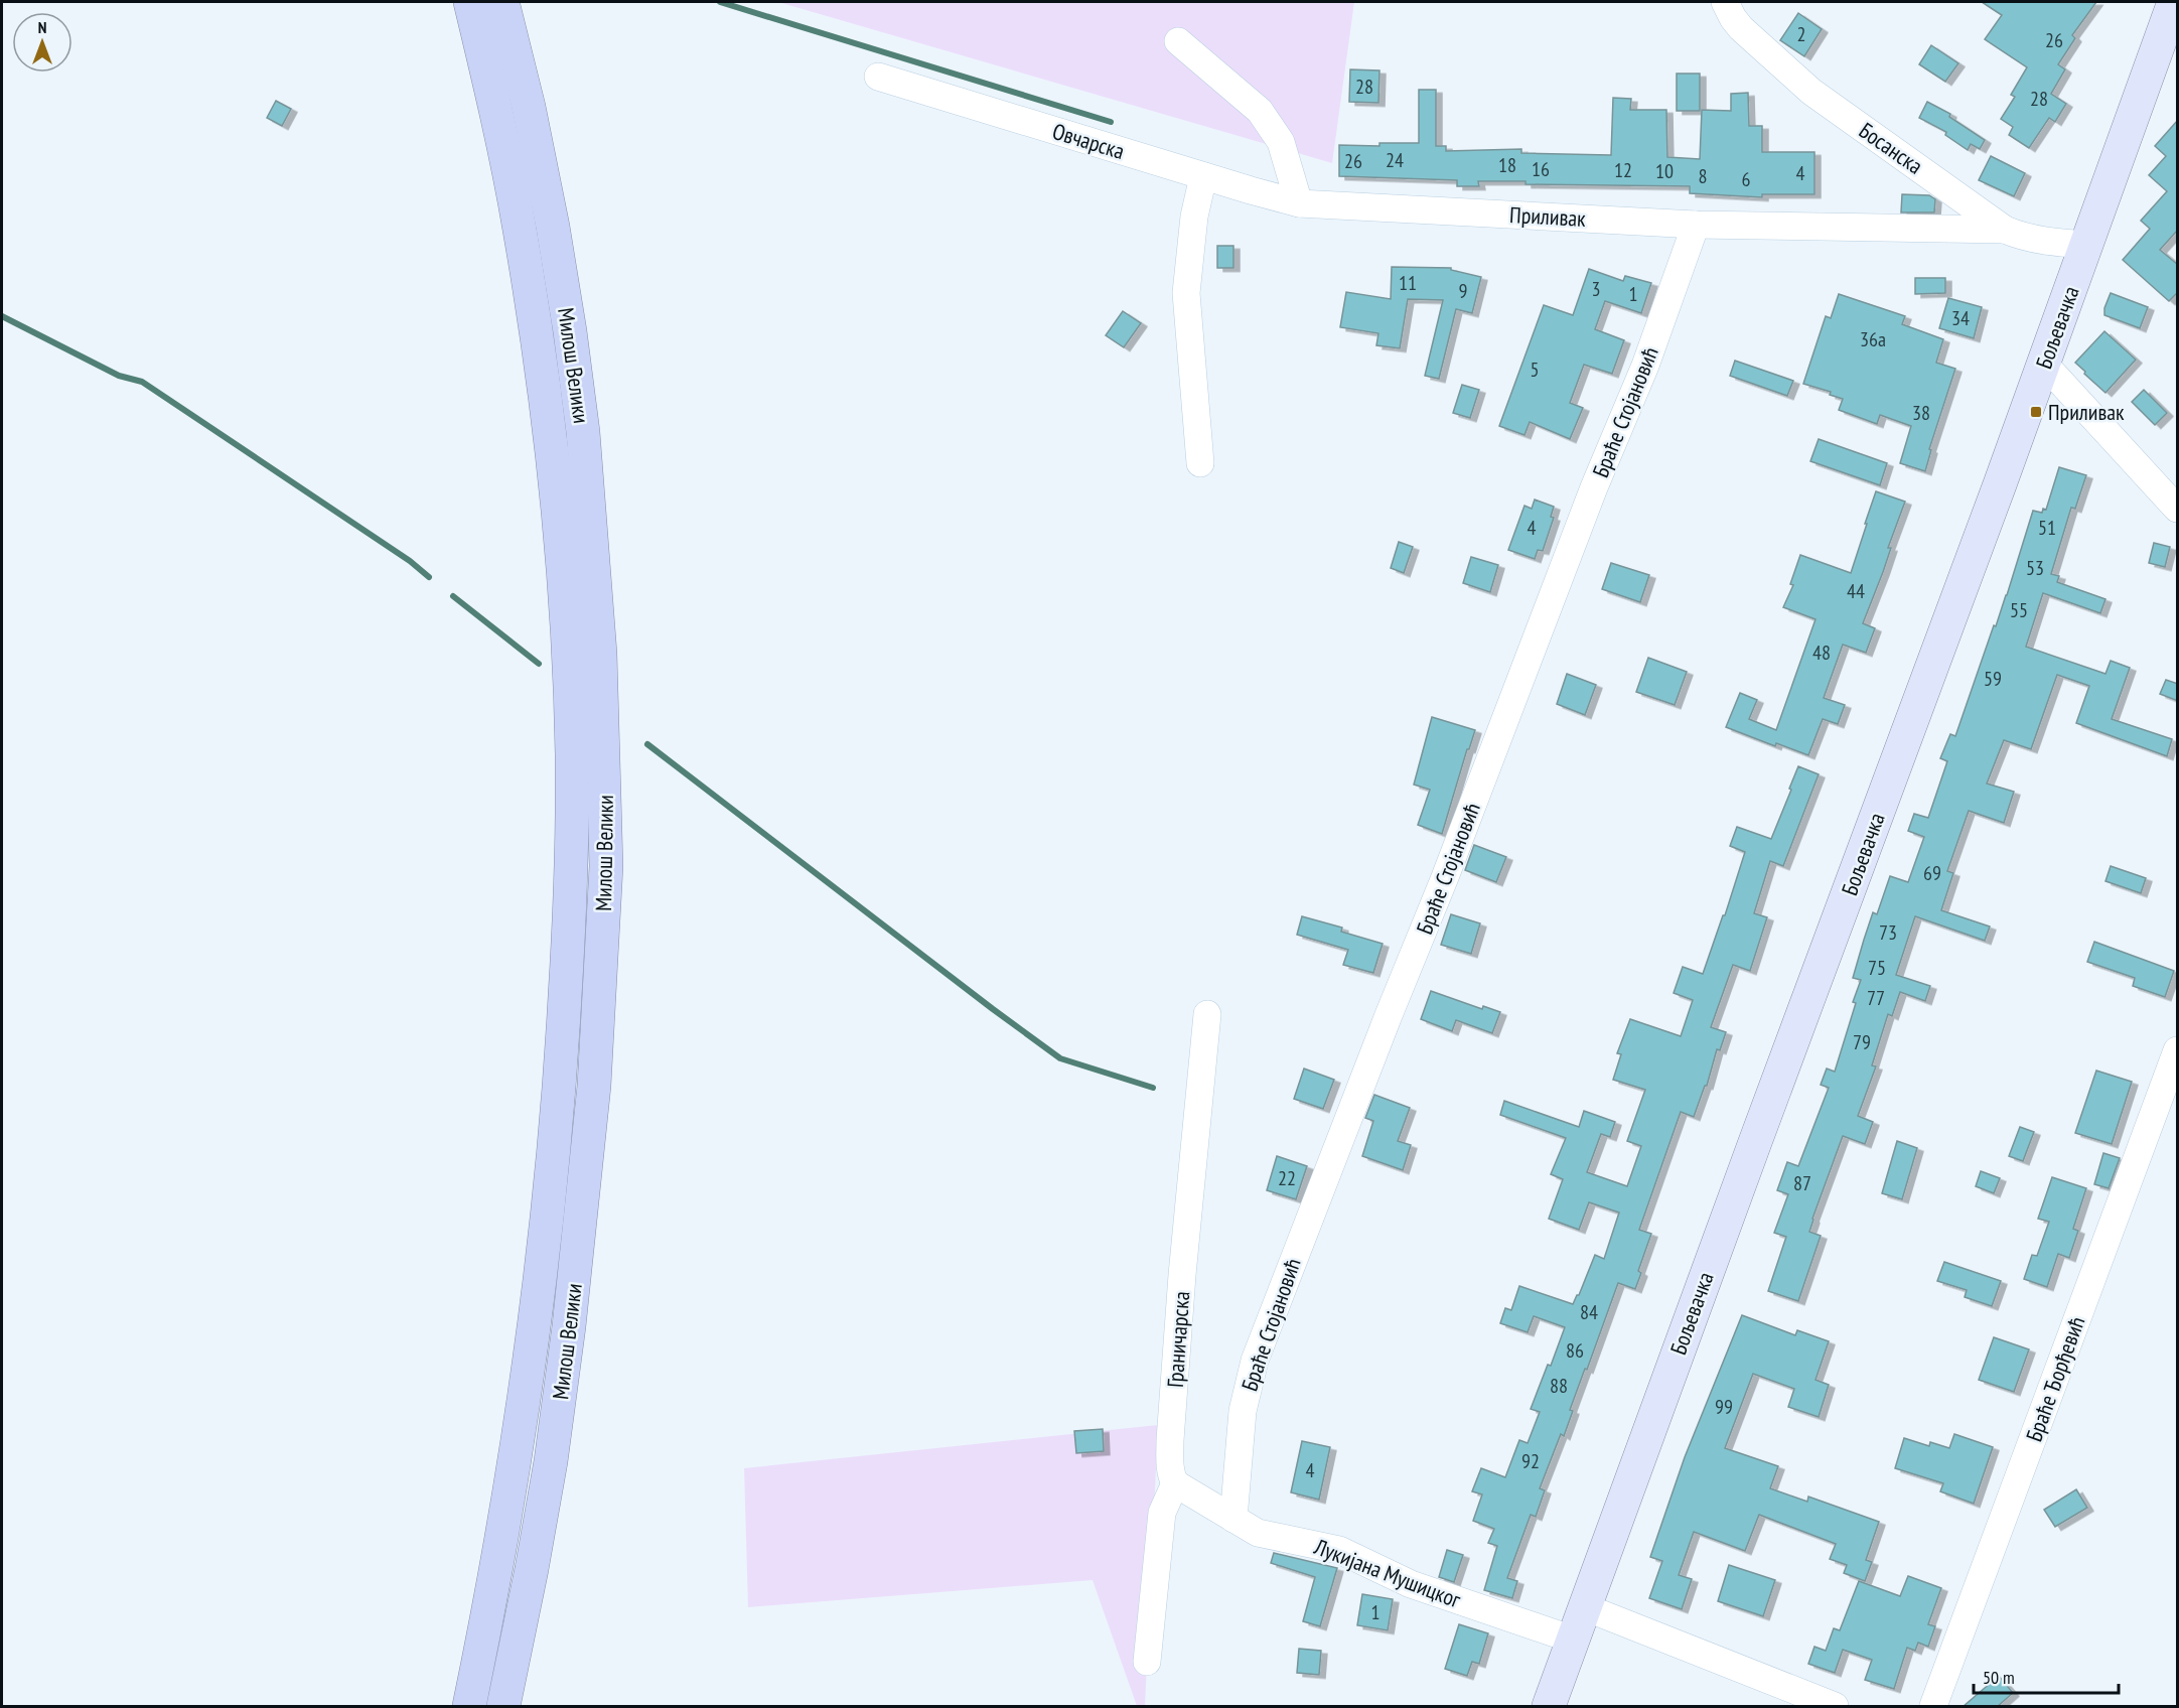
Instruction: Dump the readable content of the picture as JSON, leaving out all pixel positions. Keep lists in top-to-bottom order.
{
  "streets": {
    "highway": ["Милош Велики"],
    "main road": ["Бољевачка"],
    "street": [
      "Овчарска",
      "Босанска",
      "Приливак",
      "Браће Стојановић",
      "Граничарска",
      "Браће Ђорђевић",
      "Лукијана Мушицког"
    ]
  },
  "crossings": [
    ["Овчарска", "Приливак"],
    ["Босанска", "Приливак"],
    ["Босанска", "Бољевачка"],
    ["Приливак", "Браће Стојановић"],
    ["Бољевачка", "Лукијана Мушицког"],
    ["Браће Стојановић", "Лукијана Мушицког"],
    ["Граничарска", "Лукијана Мушицког"]
  ],
  "places": {
    "transit": ["Приливак"]
  },
  "house_numbers": [
    "2",
    "26",
    "28",
    "28",
    "24",
    "26",
    "18",
    "16",
    "12",
    "10",
    "4",
    "8",
    "6",
    "11",
    "3",
    "9",
    "1",
    "34",
    "36a",
    "5",
    "38",
    "4",
    "51",
    "53",
    "44",
    "55",
    "48",
    "59",
    "69",
    "73",
    "75",
    "77",
    "79",
    "22",
    "87",
    "84",
    "86",
    "88",
    "99",
    "92",
    "4",
    "1"
  ],
  "scale_bar": "50 m",
  "north": "top"
}
